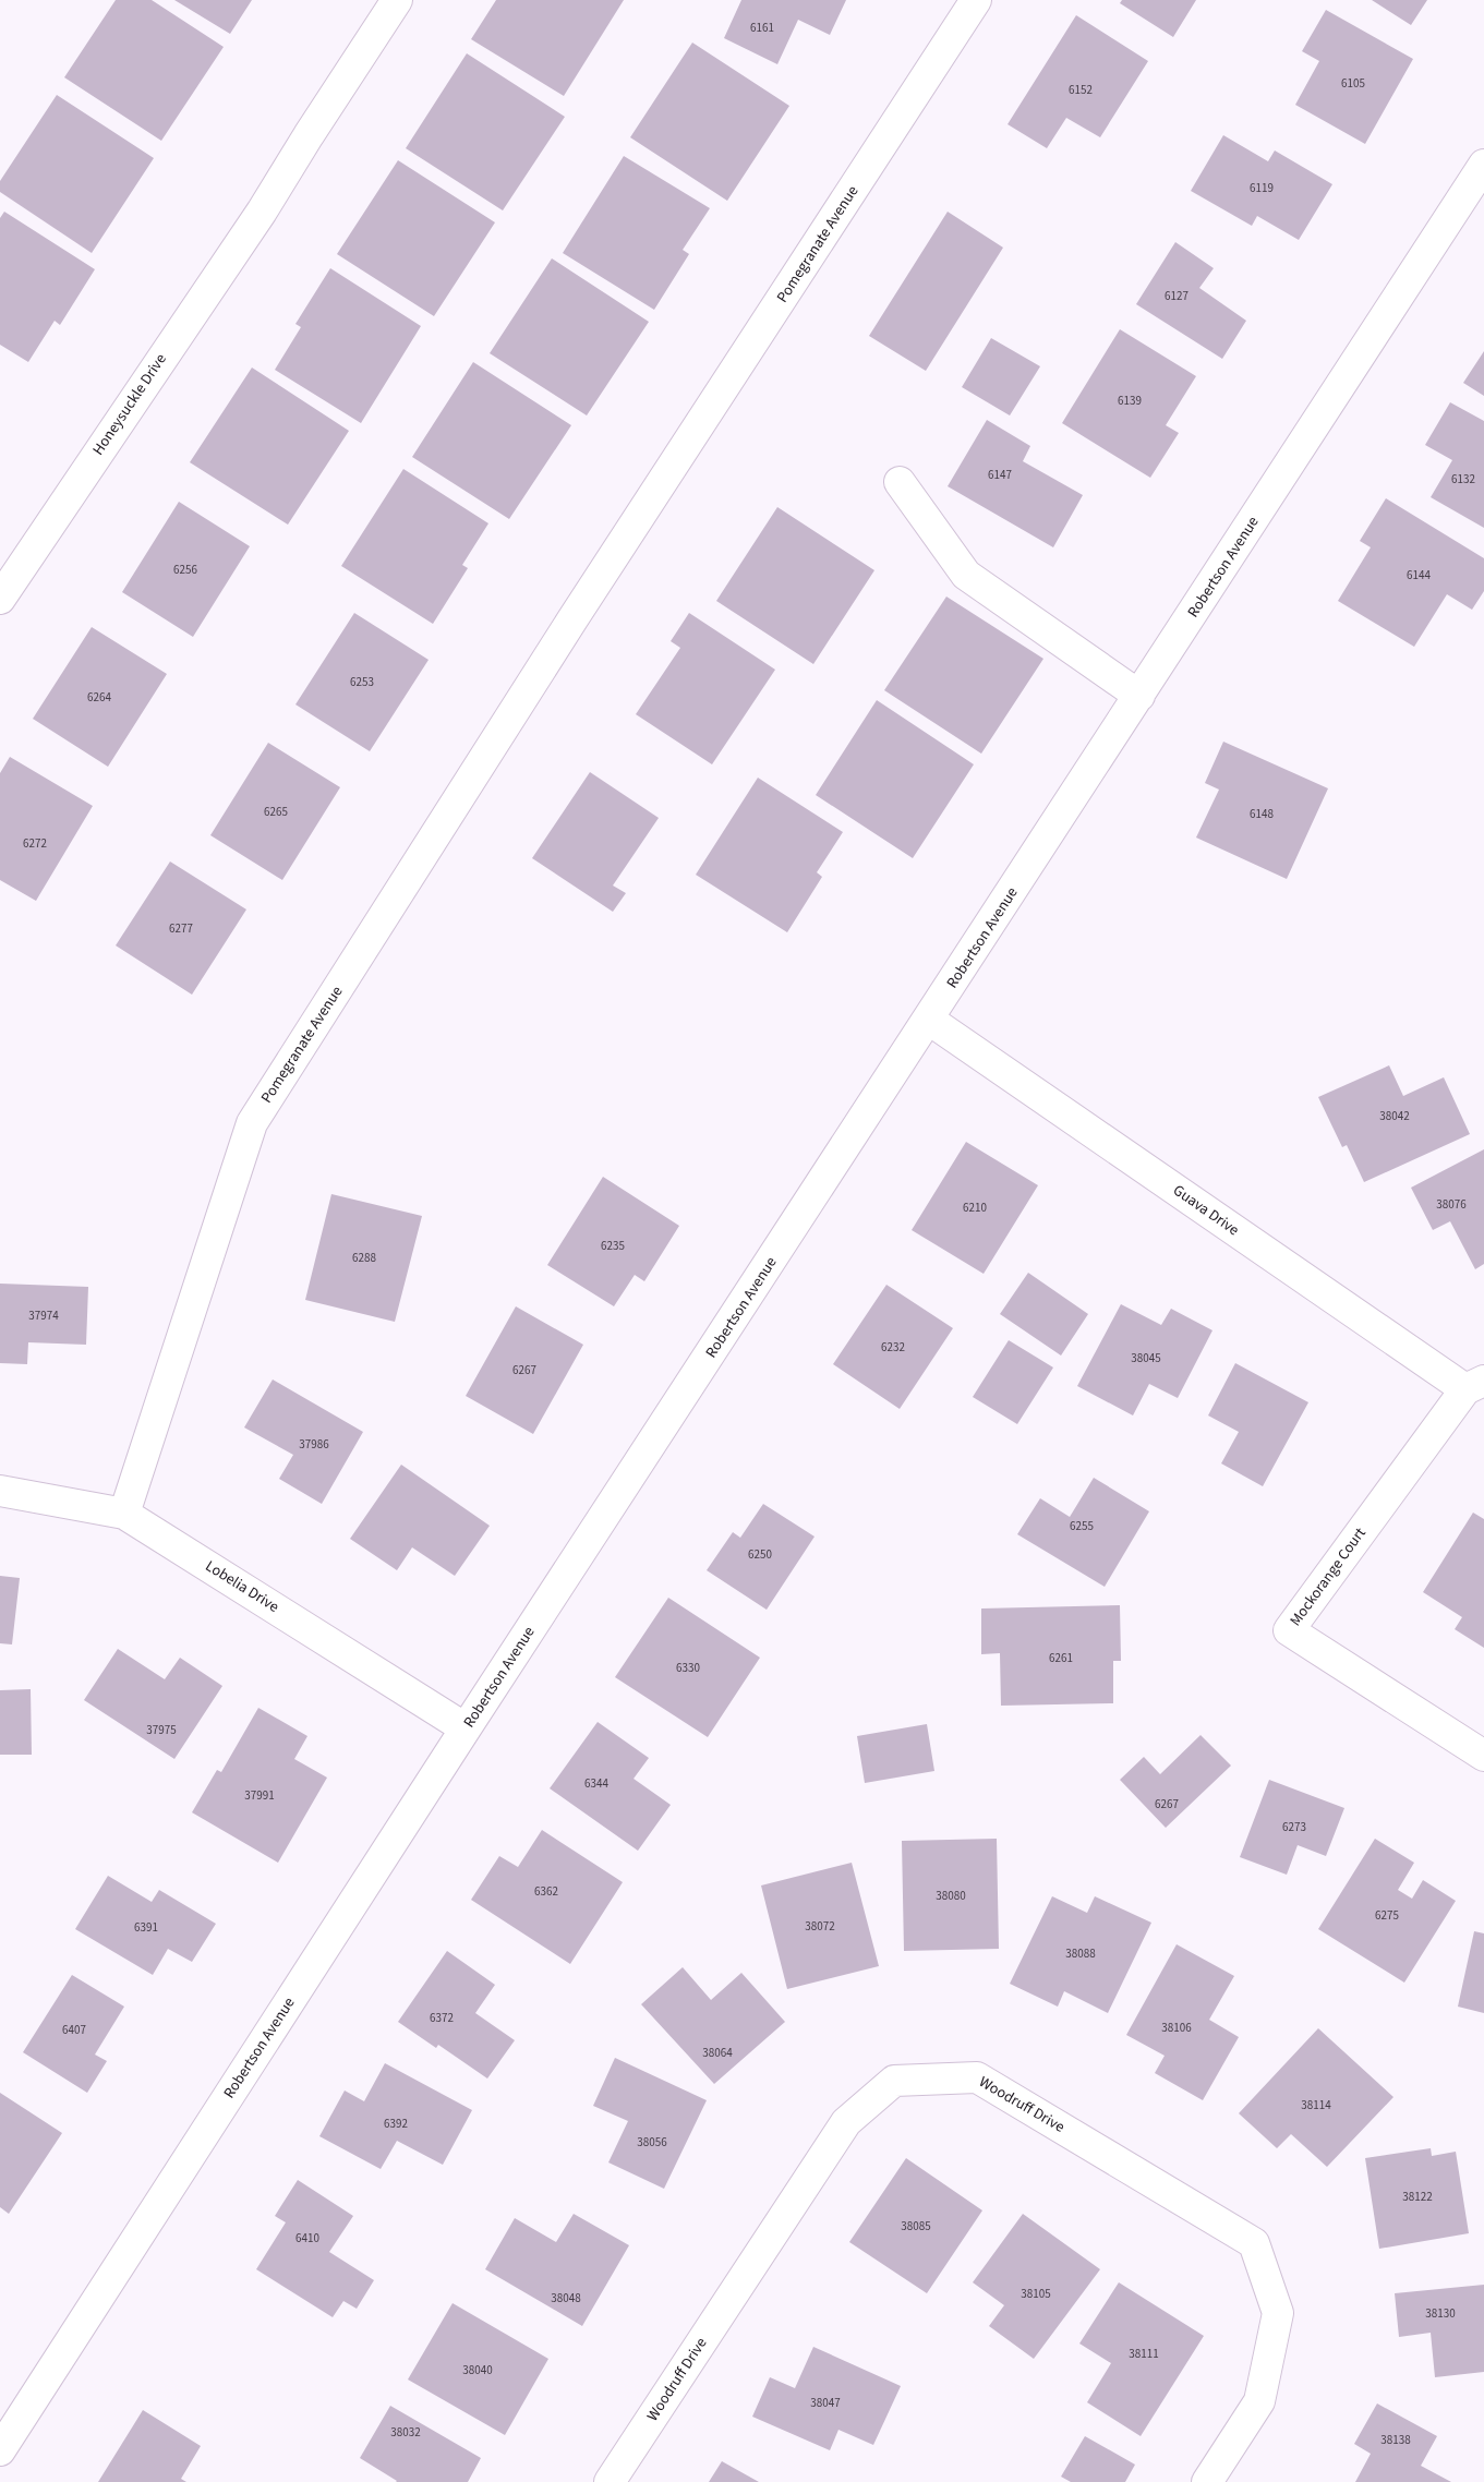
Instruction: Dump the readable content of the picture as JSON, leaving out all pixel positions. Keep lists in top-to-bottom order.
{
  "streets": {
    "street": [
      "Pomegranate Avenue",
      "Honeysuckle Drive",
      "Robertson Avenue",
      "Guava Drive",
      "Mockorange Court",
      "Lobelia Drive",
      "Woodruff Drive"
    ]
  },
  "crossings": [
    ["Pomegranate Avenue", "Lobelia Drive"],
    ["Robertson Avenue", "Guava Drive"],
    ["Robertson Avenue", "Lobelia Drive"],
    ["Guava Drive", "Mockorange Court"]
  ],
  "house_numbers": [
    "6161",
    "6105",
    "6152",
    "6119",
    "6127",
    "6139",
    "6147",
    "6132",
    "6256",
    "6144",
    "6253",
    "6264",
    "6265",
    "6148",
    "6272",
    "6277",
    "38042",
    "38076",
    "6210",
    "6235",
    "6288",
    "37974",
    "6232",
    "38045",
    "6267",
    "37986",
    "6255",
    "6250",
    "6261",
    "6330",
    "37975",
    "6344",
    "37991",
    "6267",
    "6273",
    "6362",
    "38080",
    "6275",
    "38072",
    "6391",
    "38088",
    "6372",
    "38106",
    "6407",
    "38064",
    "38114",
    "6392",
    "38056",
    "38122",
    "38085",
    "6410",
    "38105",
    "38048",
    "38130",
    "38111",
    "38040",
    "38047",
    "38032",
    "38138"
  ]
}
